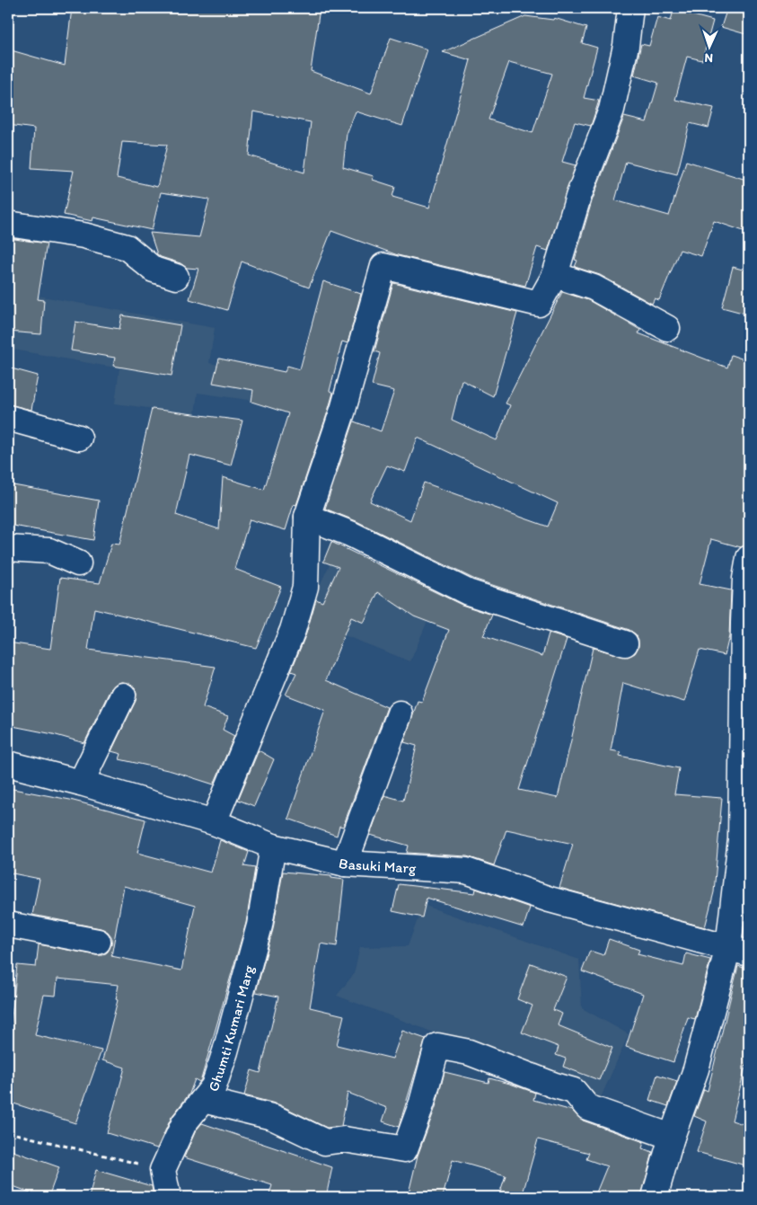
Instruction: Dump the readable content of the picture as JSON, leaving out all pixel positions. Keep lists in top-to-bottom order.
{
  "streets": {
    "street": ["Basuki Marg", "Ghumti Kumari Marg"]
  },
  "crossings": [
    ["Basuki Marg", "Ghumti Kumari Marg"]
  ],
  "north": "bottom"
}
